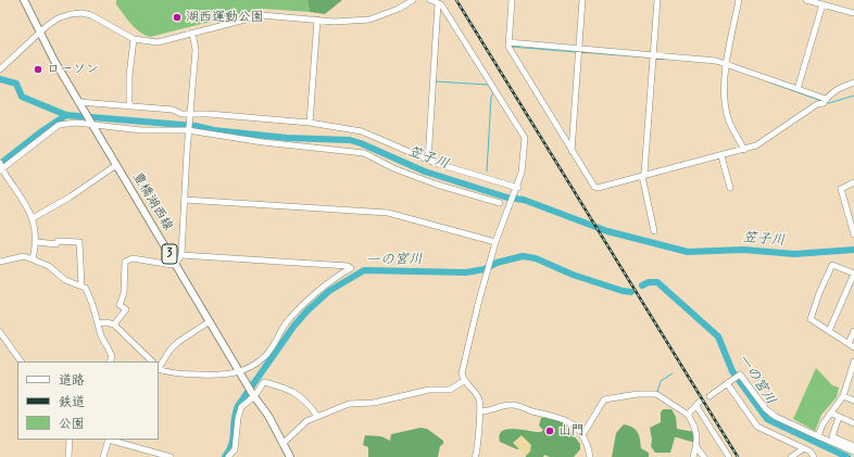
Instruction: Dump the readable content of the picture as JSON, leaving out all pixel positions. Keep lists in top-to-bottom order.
{
  "streets": {
    "main road": ["豊橋湖西線", "3"]
  },
  "water": ["笠子川", "一の宮川"],
  "places": ["湖西運動公園", "ローソン", "山門"],
  "legend": ["道路", "鉄道", "公園"]
}
